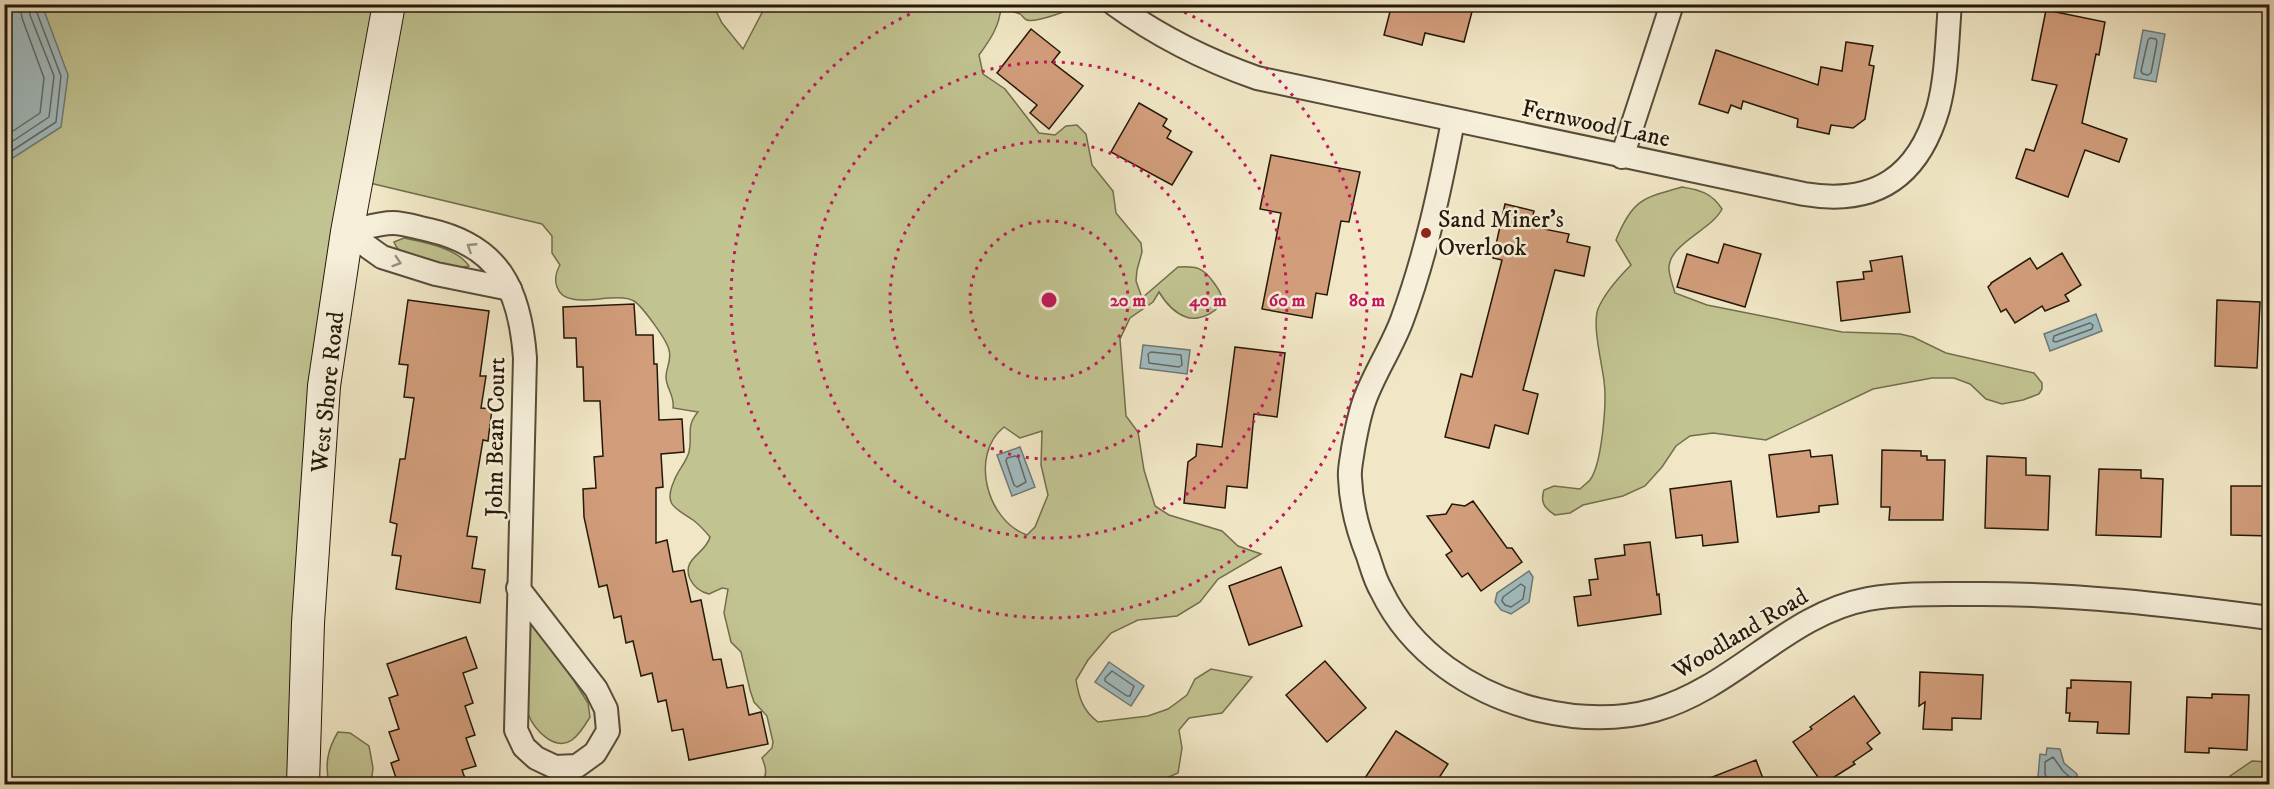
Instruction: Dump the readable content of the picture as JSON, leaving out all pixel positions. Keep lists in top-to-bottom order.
{
  "streets": {
    "main road": ["West Shore Road"],
    "street": ["Fernwood Lane", "John Bean Court", "Woodland Road"]
  },
  "crossings": [
    ["Fernwood Lane", "Woodland Road"],
    ["West Shore Road", "John Bean Court"]
  ],
  "places": ["Sand Miner's Overlook"],
  "rings": [
    "20 m",
    "40 m",
    "60 m",
    "80 m"
  ]
}
